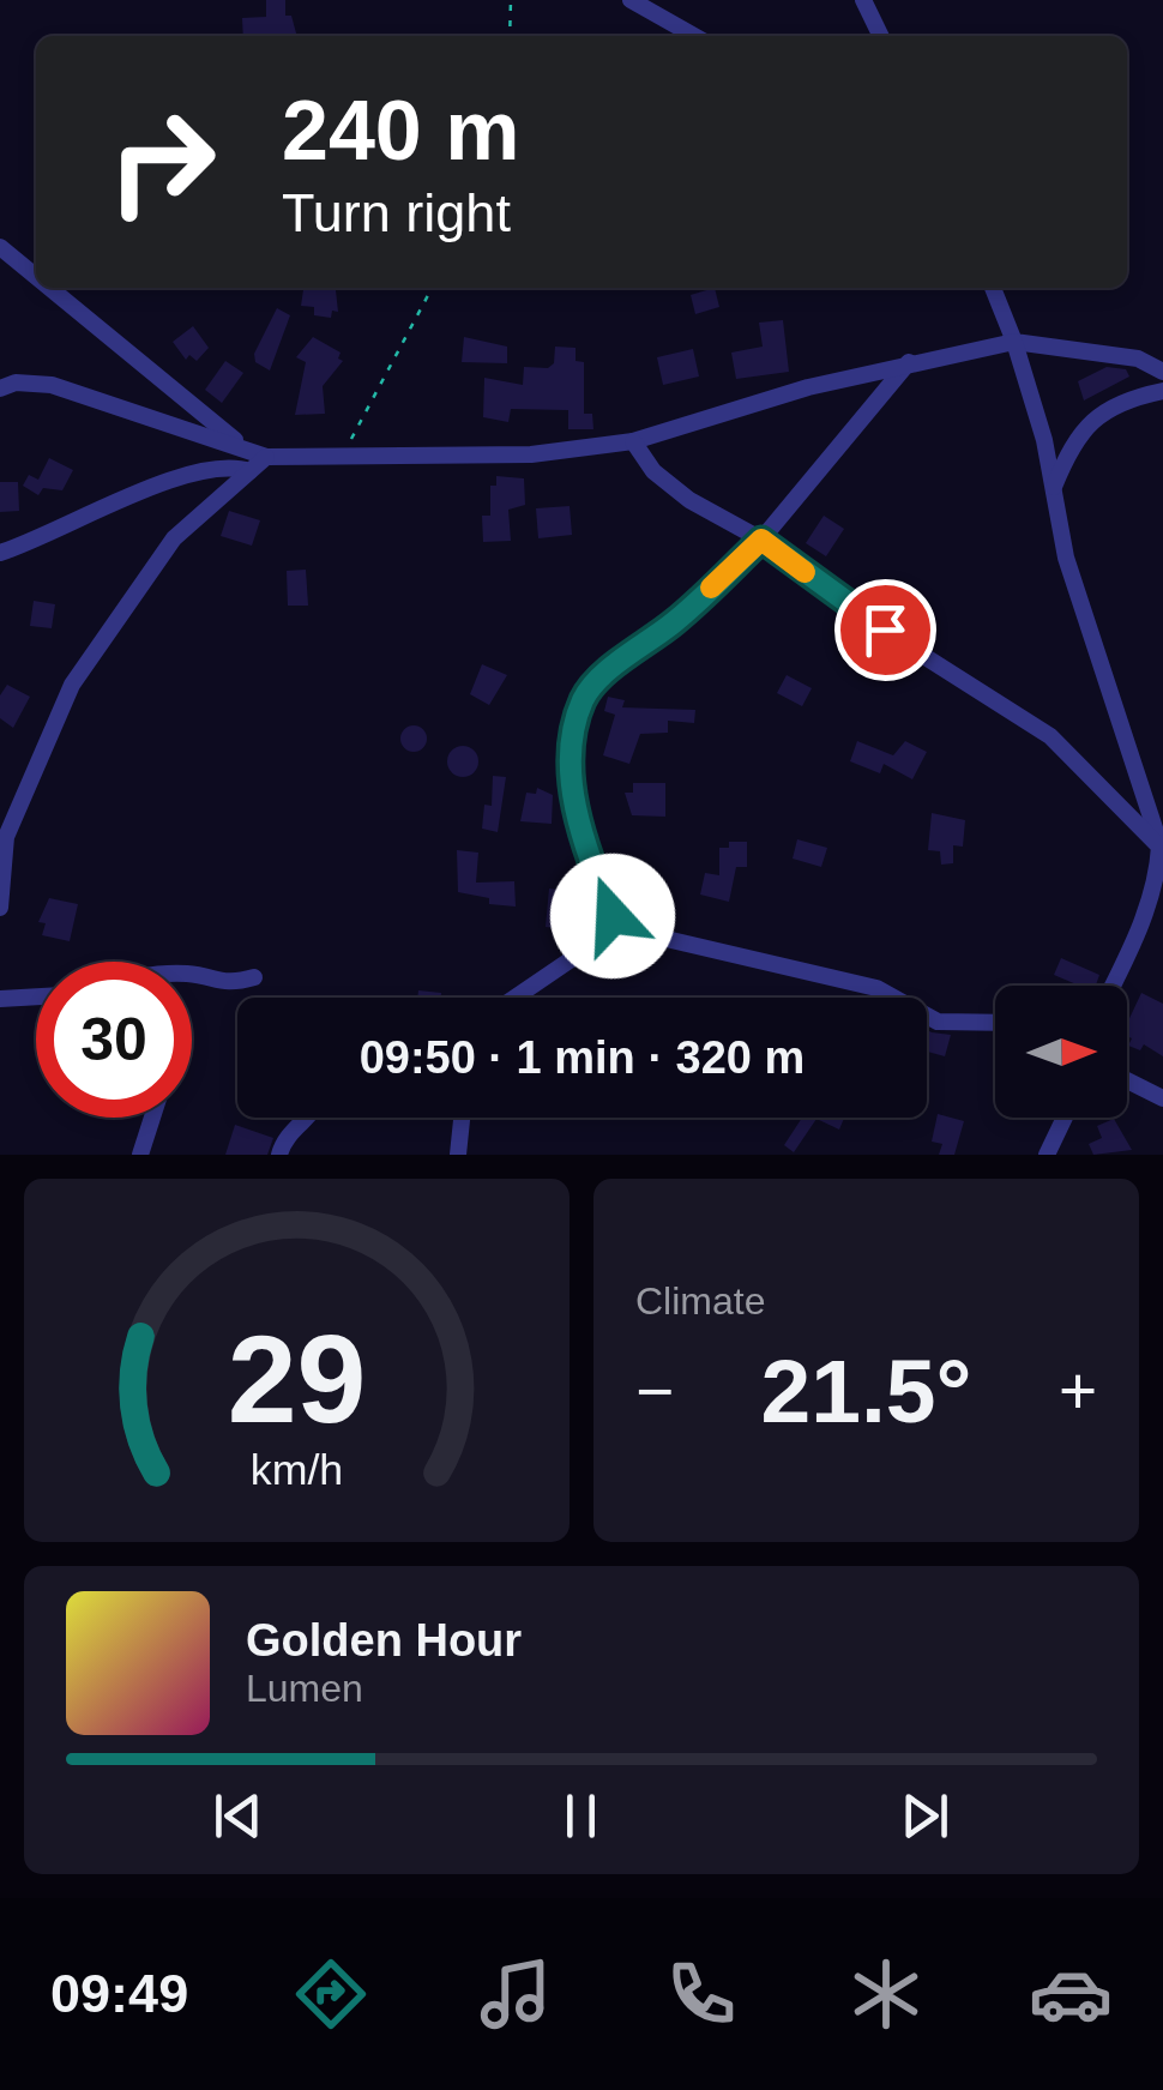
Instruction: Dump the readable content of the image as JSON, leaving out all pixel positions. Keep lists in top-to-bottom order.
{
  "north": "right",
  "page": {
    "turn": ["240 m", "Turn right"],
    "limit": "30",
    "trip": "09:50 · 1 min · 320 m",
    "tile": "Climate",
    "heat": ["−", "21.5°", "+"],
    "song": ["Golden Hour", "Lumen"],
    "tabs": "09:49",
    "gauge": ["29", "km/h"]
  }
}
